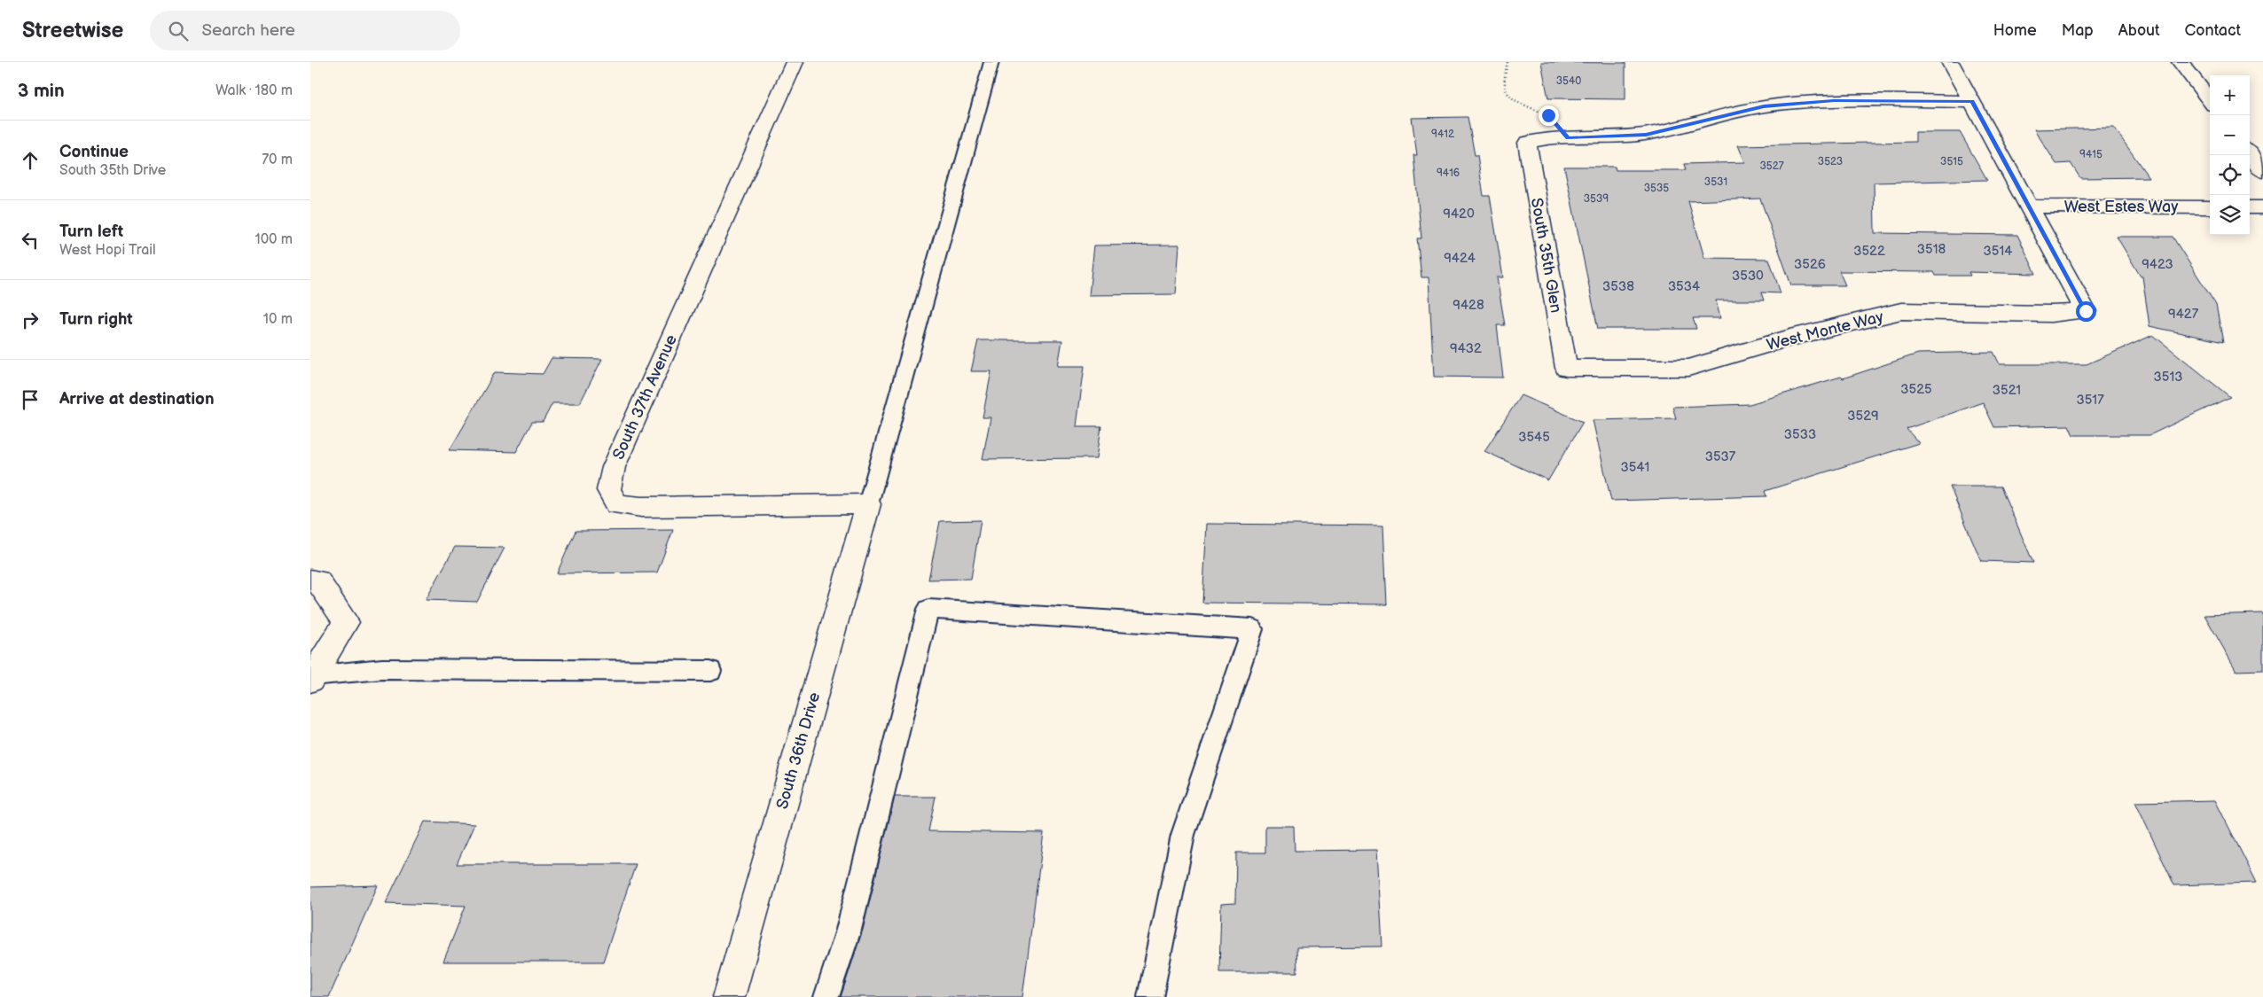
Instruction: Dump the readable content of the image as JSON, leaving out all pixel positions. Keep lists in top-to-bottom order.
{
  "streets": {
    "street": [
      "West Estes Way",
      "South 35th Glen",
      "West Monte Way",
      "South 37th Avenue",
      "South 36th Drive"
    ]
  },
  "crossings": [
    ["West Estes Way", "West Monte Way"],
    ["South 35th Glen", "West Monte Way"],
    ["South 37th Avenue", "South 36th Drive"]
  ],
  "house_numbers": [
    "3540",
    "9412",
    "9415",
    "3523",
    "3515",
    "3527",
    "9416",
    "3531",
    "3535",
    "3539",
    "9420",
    "3518",
    "3522",
    "3514",
    "9424",
    "3526",
    "9423",
    "3530",
    "3538",
    "3534",
    "9428",
    "9427",
    "9432",
    "3513",
    "3525",
    "3521",
    "3517",
    "3529",
    "3533",
    "3545",
    "3537",
    "3541"
  ],
  "page": {
    "header": "Streetwise",
    "search": "Search here",
    "nav": [
      "Home",
      "Map",
      "About",
      "Contact"
    ],
    "heading": ["3 min", "Walk · 180 m"],
    "map_buttons": ["+", "−"],
    "list": [
      ["Continue", "South 35th Drive", "70 m"],
      ["Turn left", "West Hopi Trail", "100 m"],
      ["Turn right", "10 m"],
      "Arrive at destination"
    ]
  }
}
